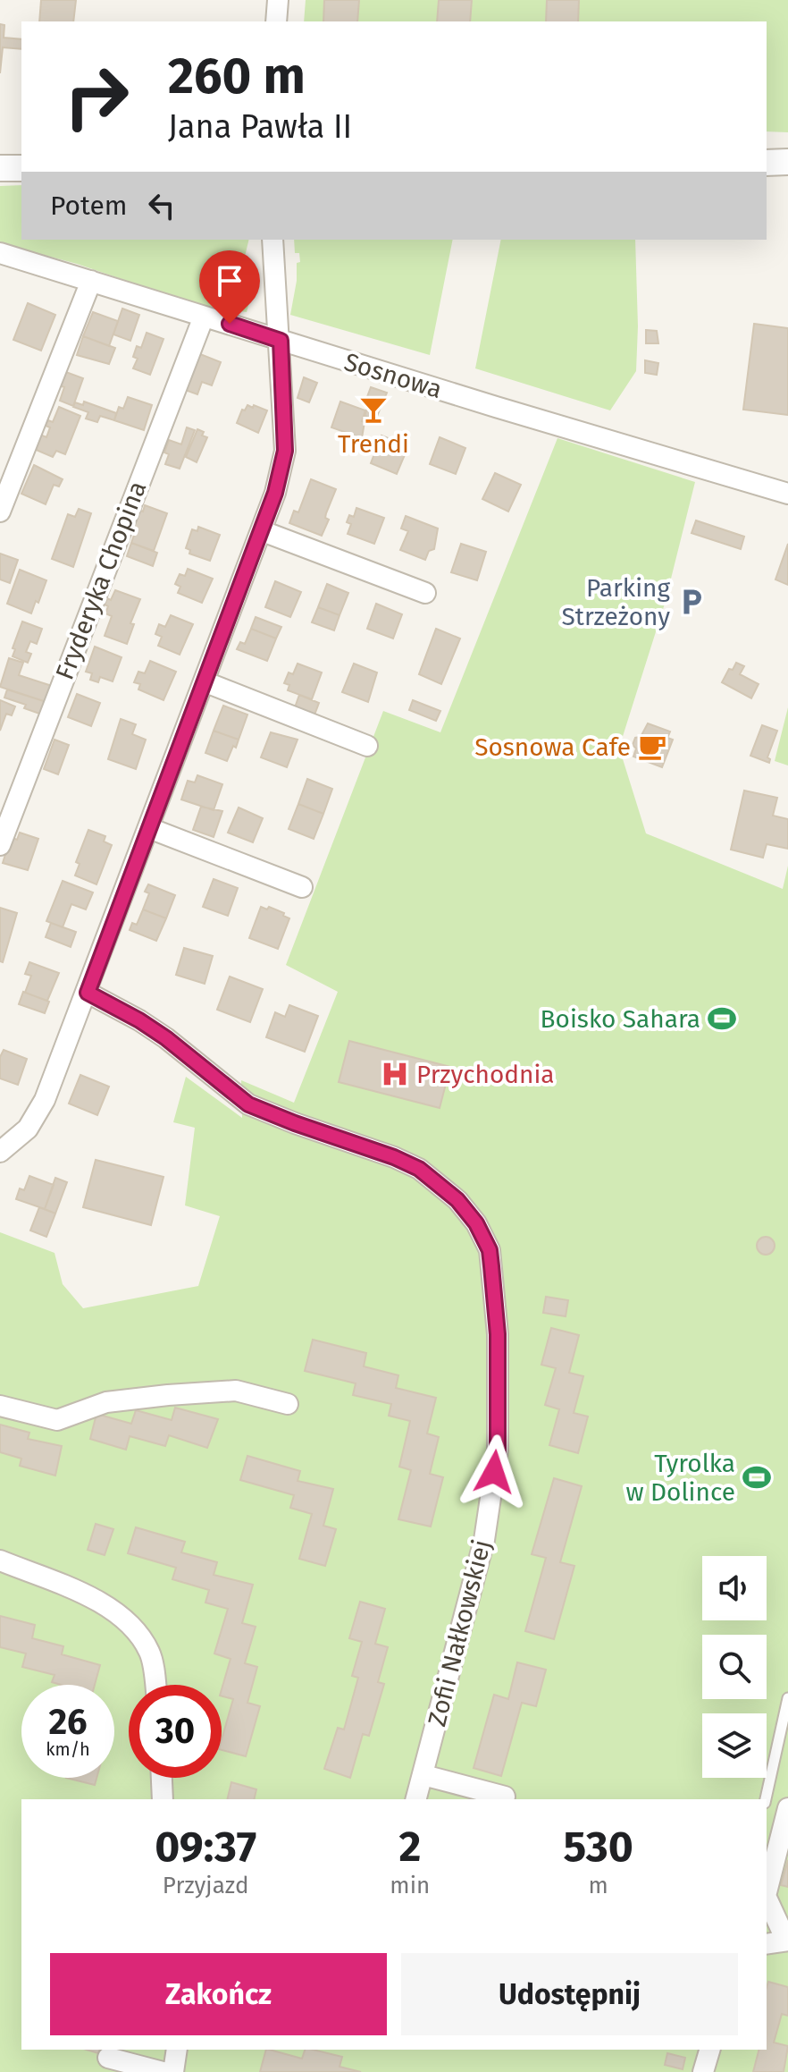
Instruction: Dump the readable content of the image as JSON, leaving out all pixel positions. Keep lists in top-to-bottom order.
{
  "streets": {
    "street": ["Sosnowa", "Fryderyka Chopina", "Zofii Nałkowskiej"]
  },
  "crossings": [
    ["Sosnowa", "Fryderyka Chopina"]
  ],
  "places": {
    "bar": ["Trendi"],
    "parking": ["Parking Strzeżony"],
    "cafe": ["Sosnowa Cafe"],
    "sports": ["Boisko Sahara", "Tyrolka w Dolince"],
    "hospital": ["Przychodnia"]
  },
  "page": {
    "turn": ["260 m", "Jana Pawła II"],
    "then": "Potem",
    "speed": "26 km/h",
    "limit": "30",
    "eta": [
      "09:37",
      "Przyjazd",
      "2",
      "min",
      "530",
      "m"
    ],
    "buttons": ["Zakończ", "Udostępnij"]
  }
}
